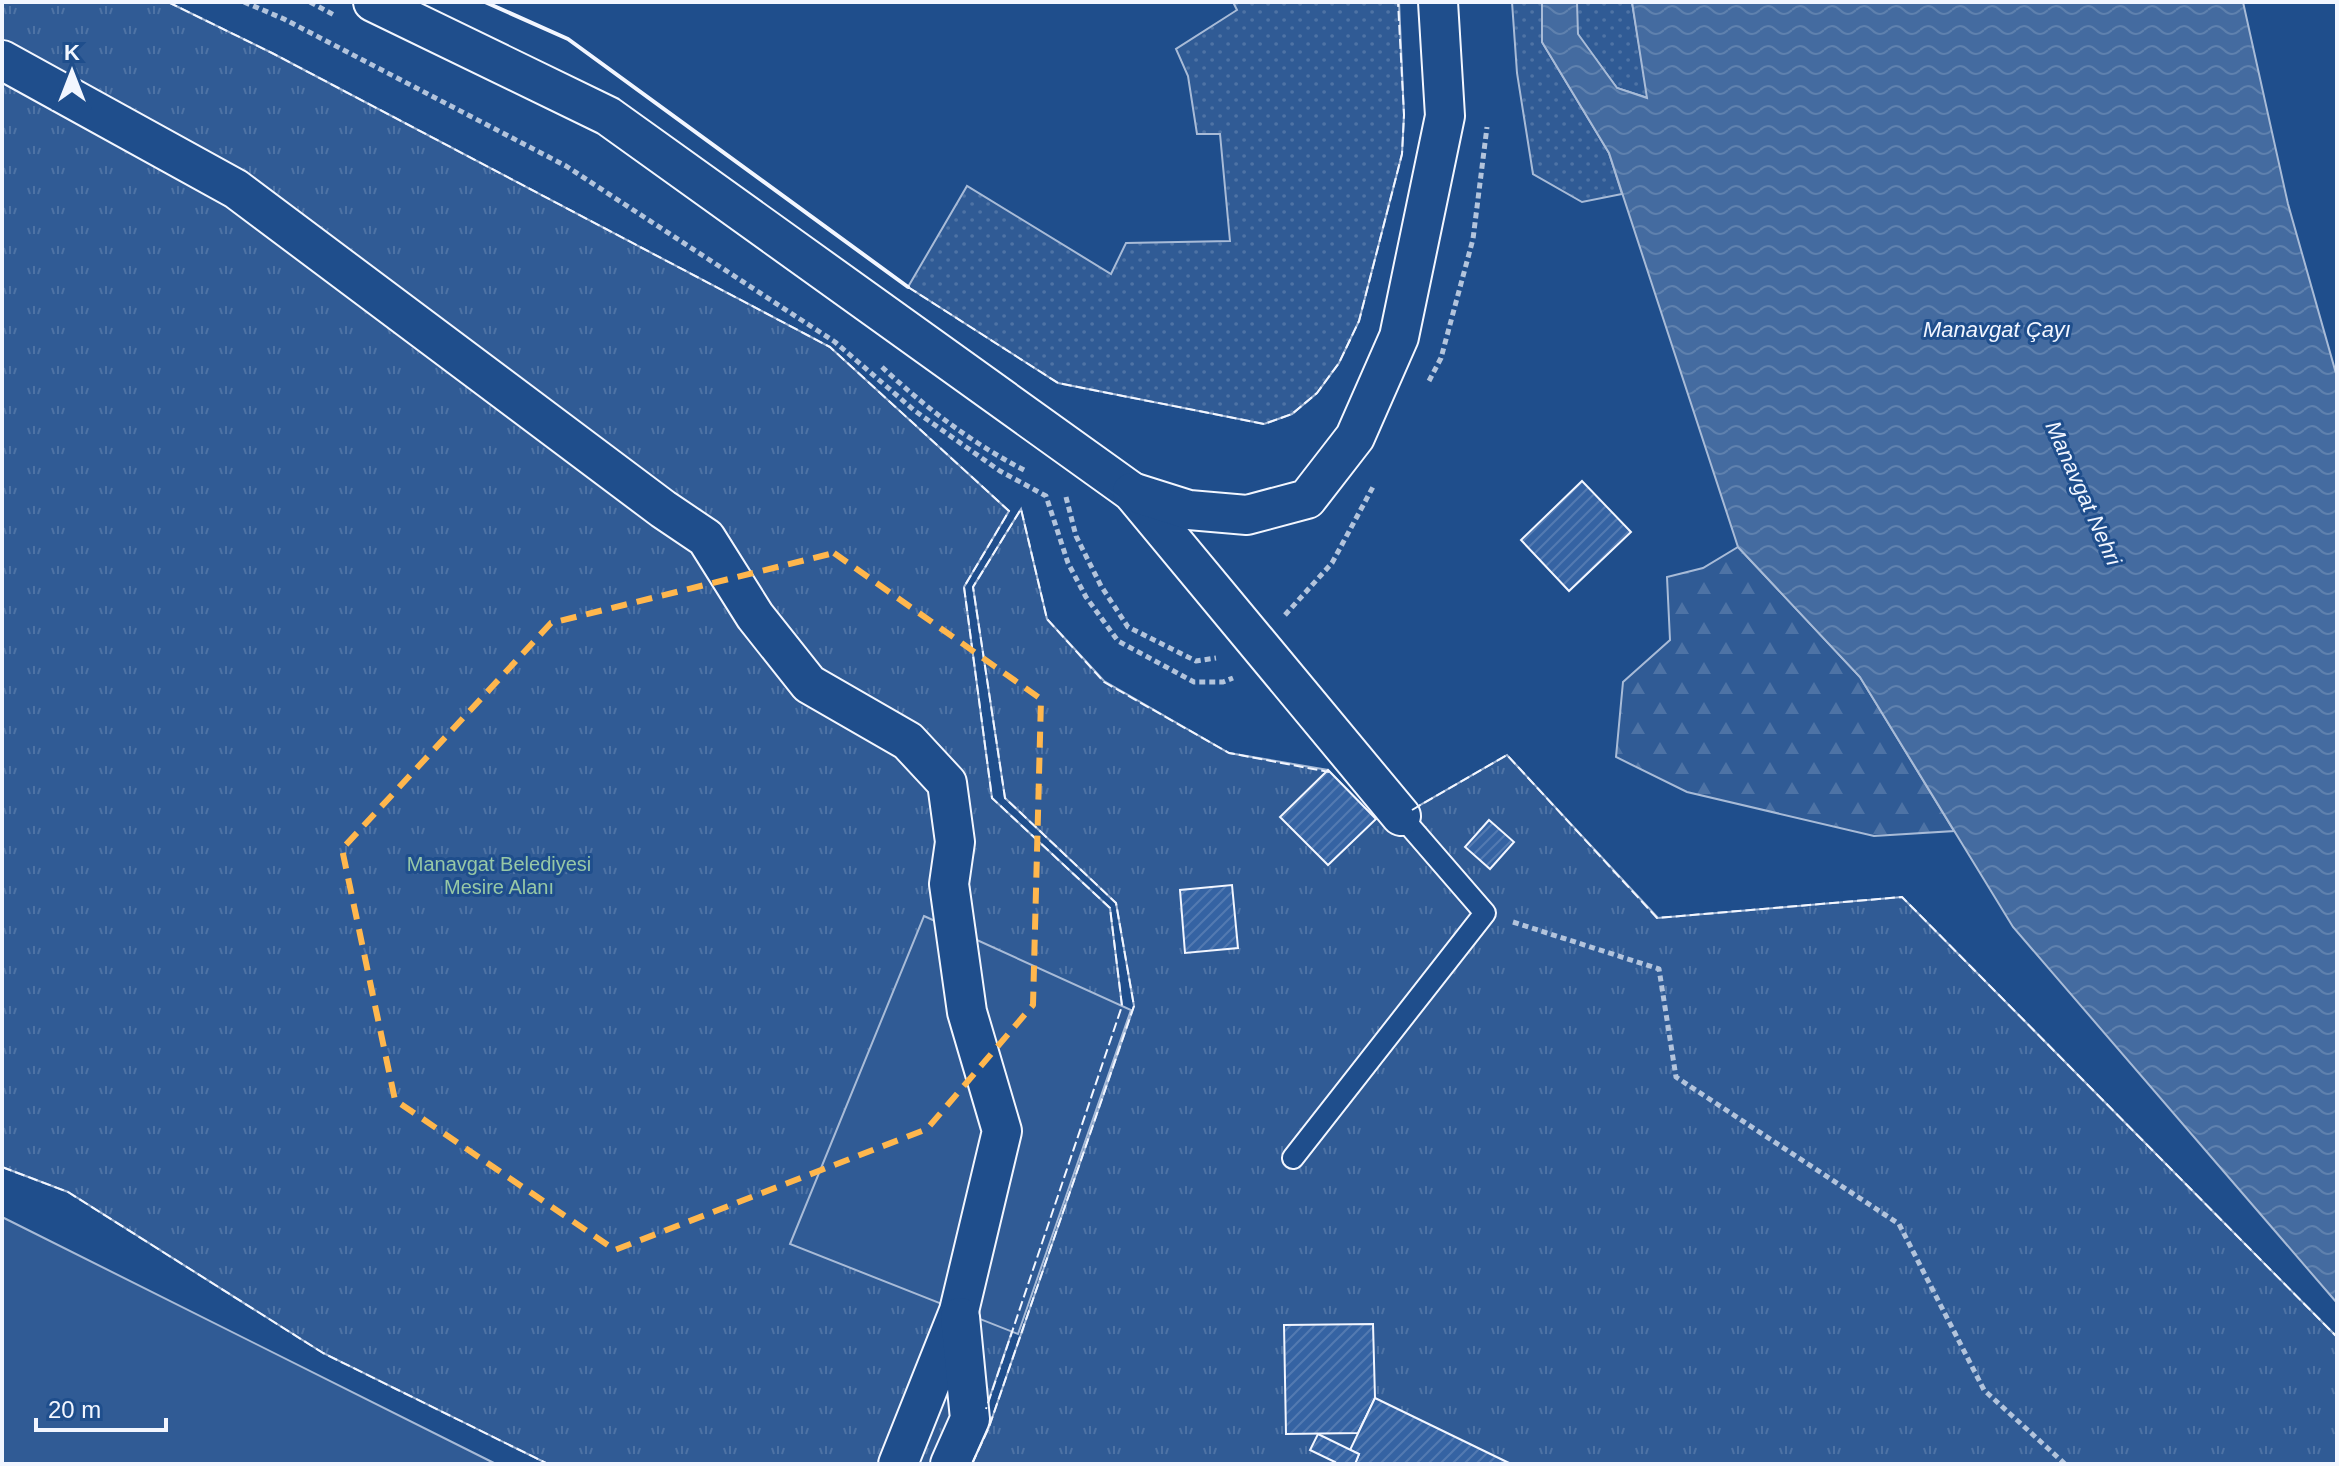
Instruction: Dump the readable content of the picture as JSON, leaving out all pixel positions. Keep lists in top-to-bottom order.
{
  "water": ["Manavgat Çayı", "Manavgat Nehri"],
  "parks": ["Manavgat Belediyesi Mesire Alanı"],
  "scale_bar": "20 m",
  "north": "top"
}
